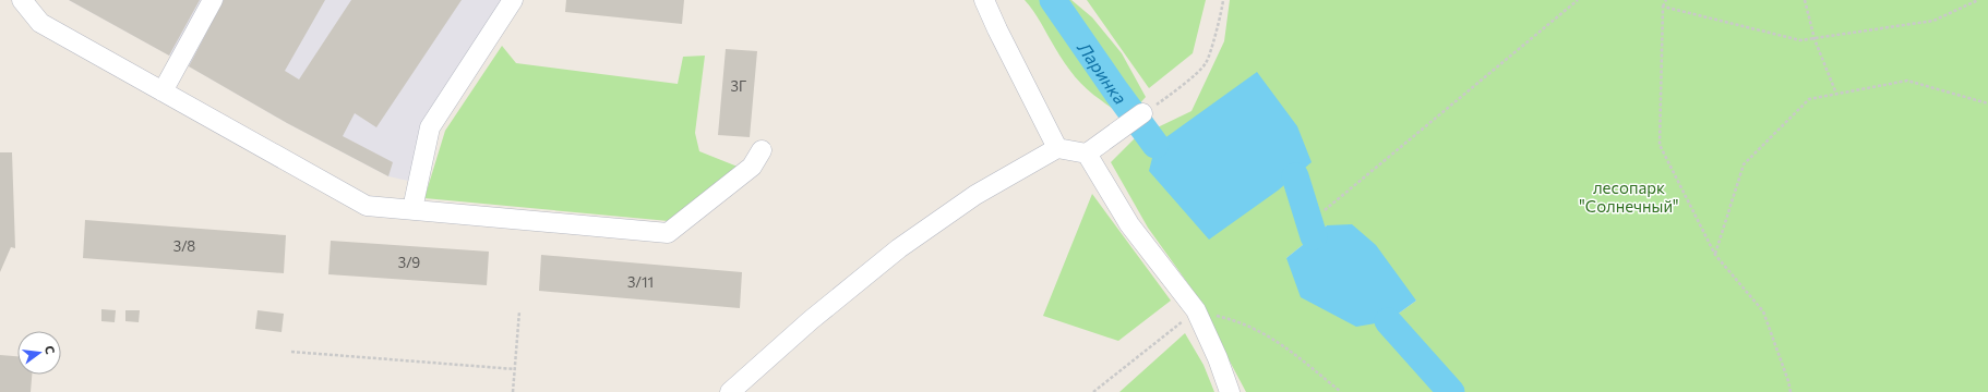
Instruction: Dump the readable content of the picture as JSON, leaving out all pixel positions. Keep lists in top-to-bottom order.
{
  "water": ["Ларинка"],
  "parks": ["лесопарк \"Солнечный\""],
  "house_numbers": [
    "3Г",
    "3/8",
    "3/9",
    "3/11"
  ],
  "north": "right"
}
